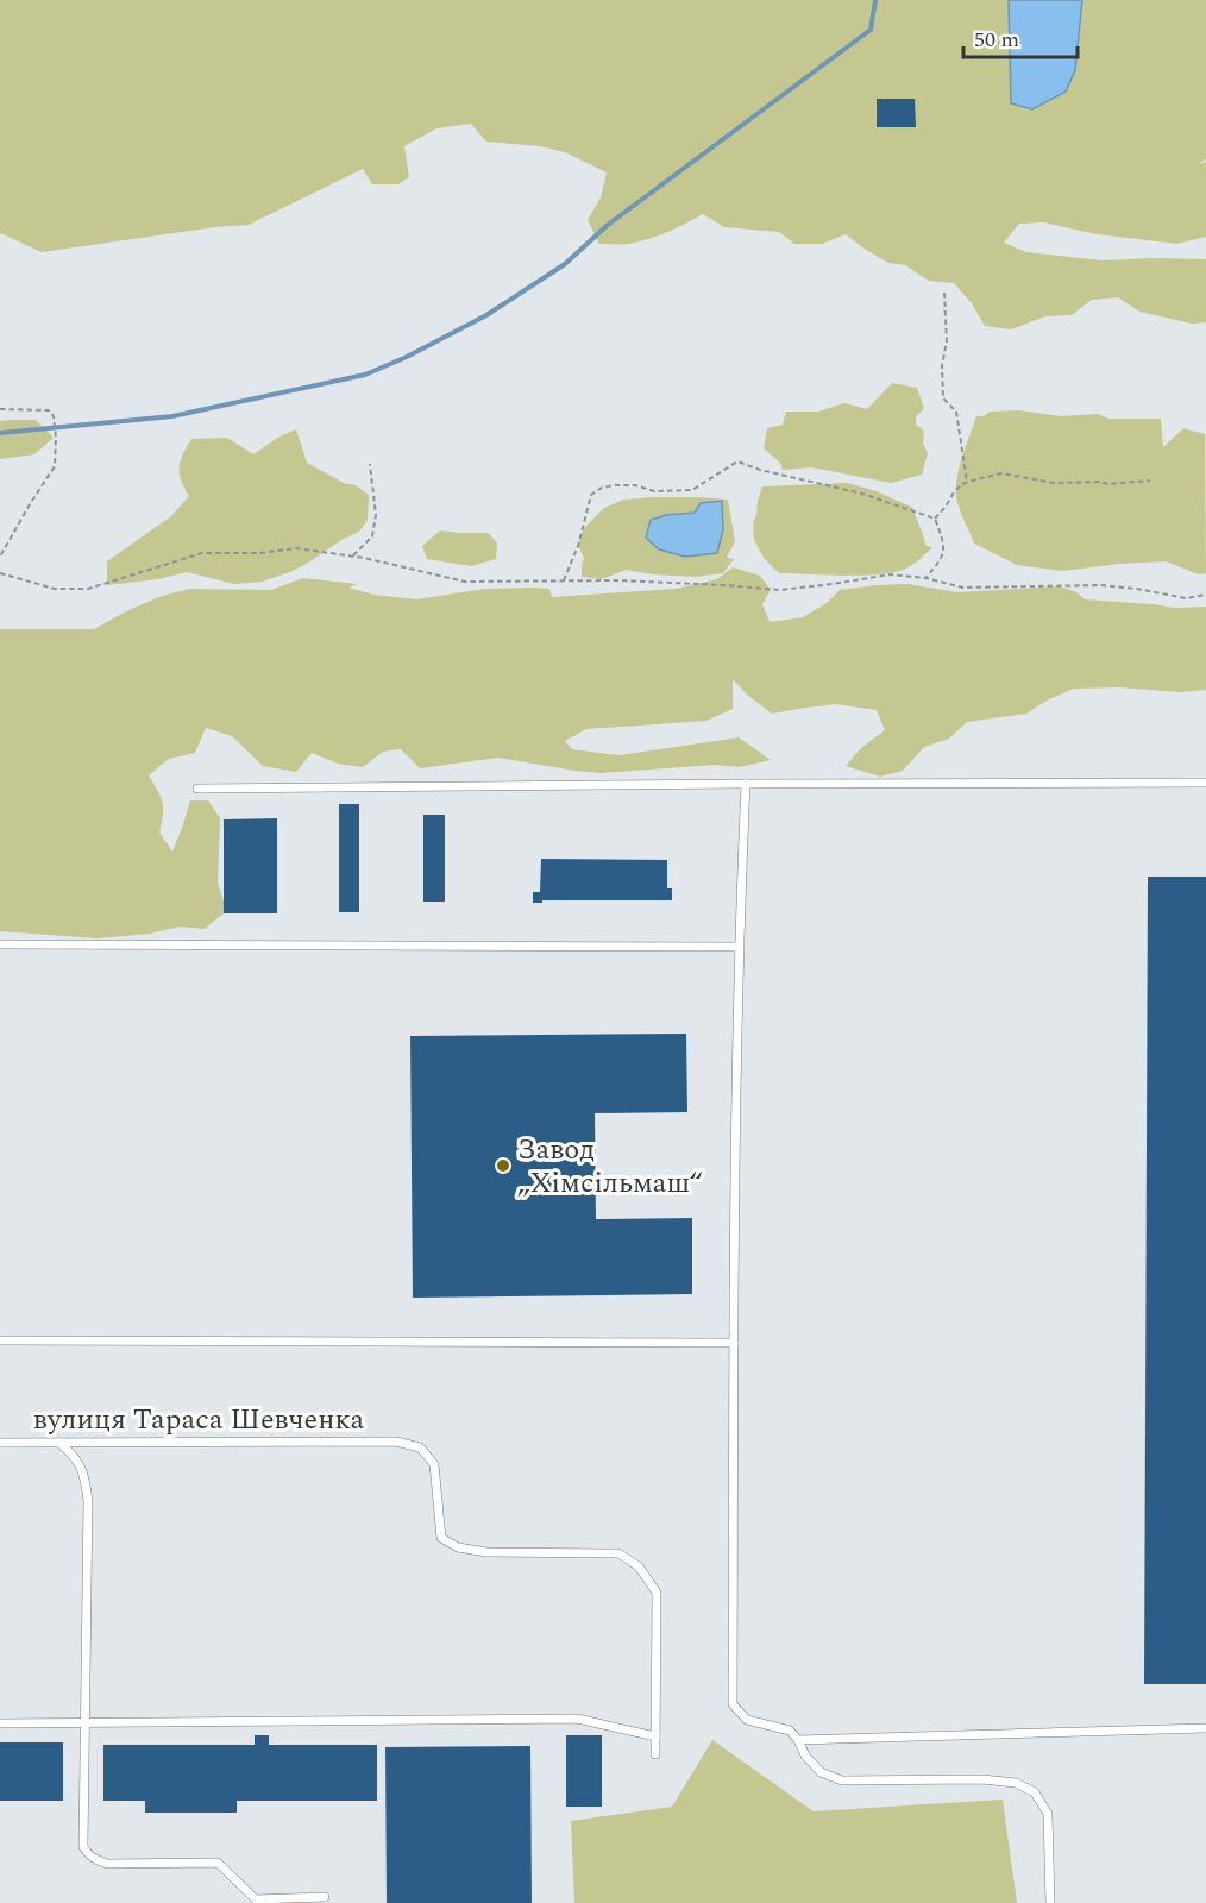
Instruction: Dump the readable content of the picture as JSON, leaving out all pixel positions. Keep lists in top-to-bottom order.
{
  "streets": {
    "lane": ["вулиця Тараса Шевченка"]
  },
  "places": ["Завод „Хімсільмаш“"],
  "scale_bar": "50 m"
}
